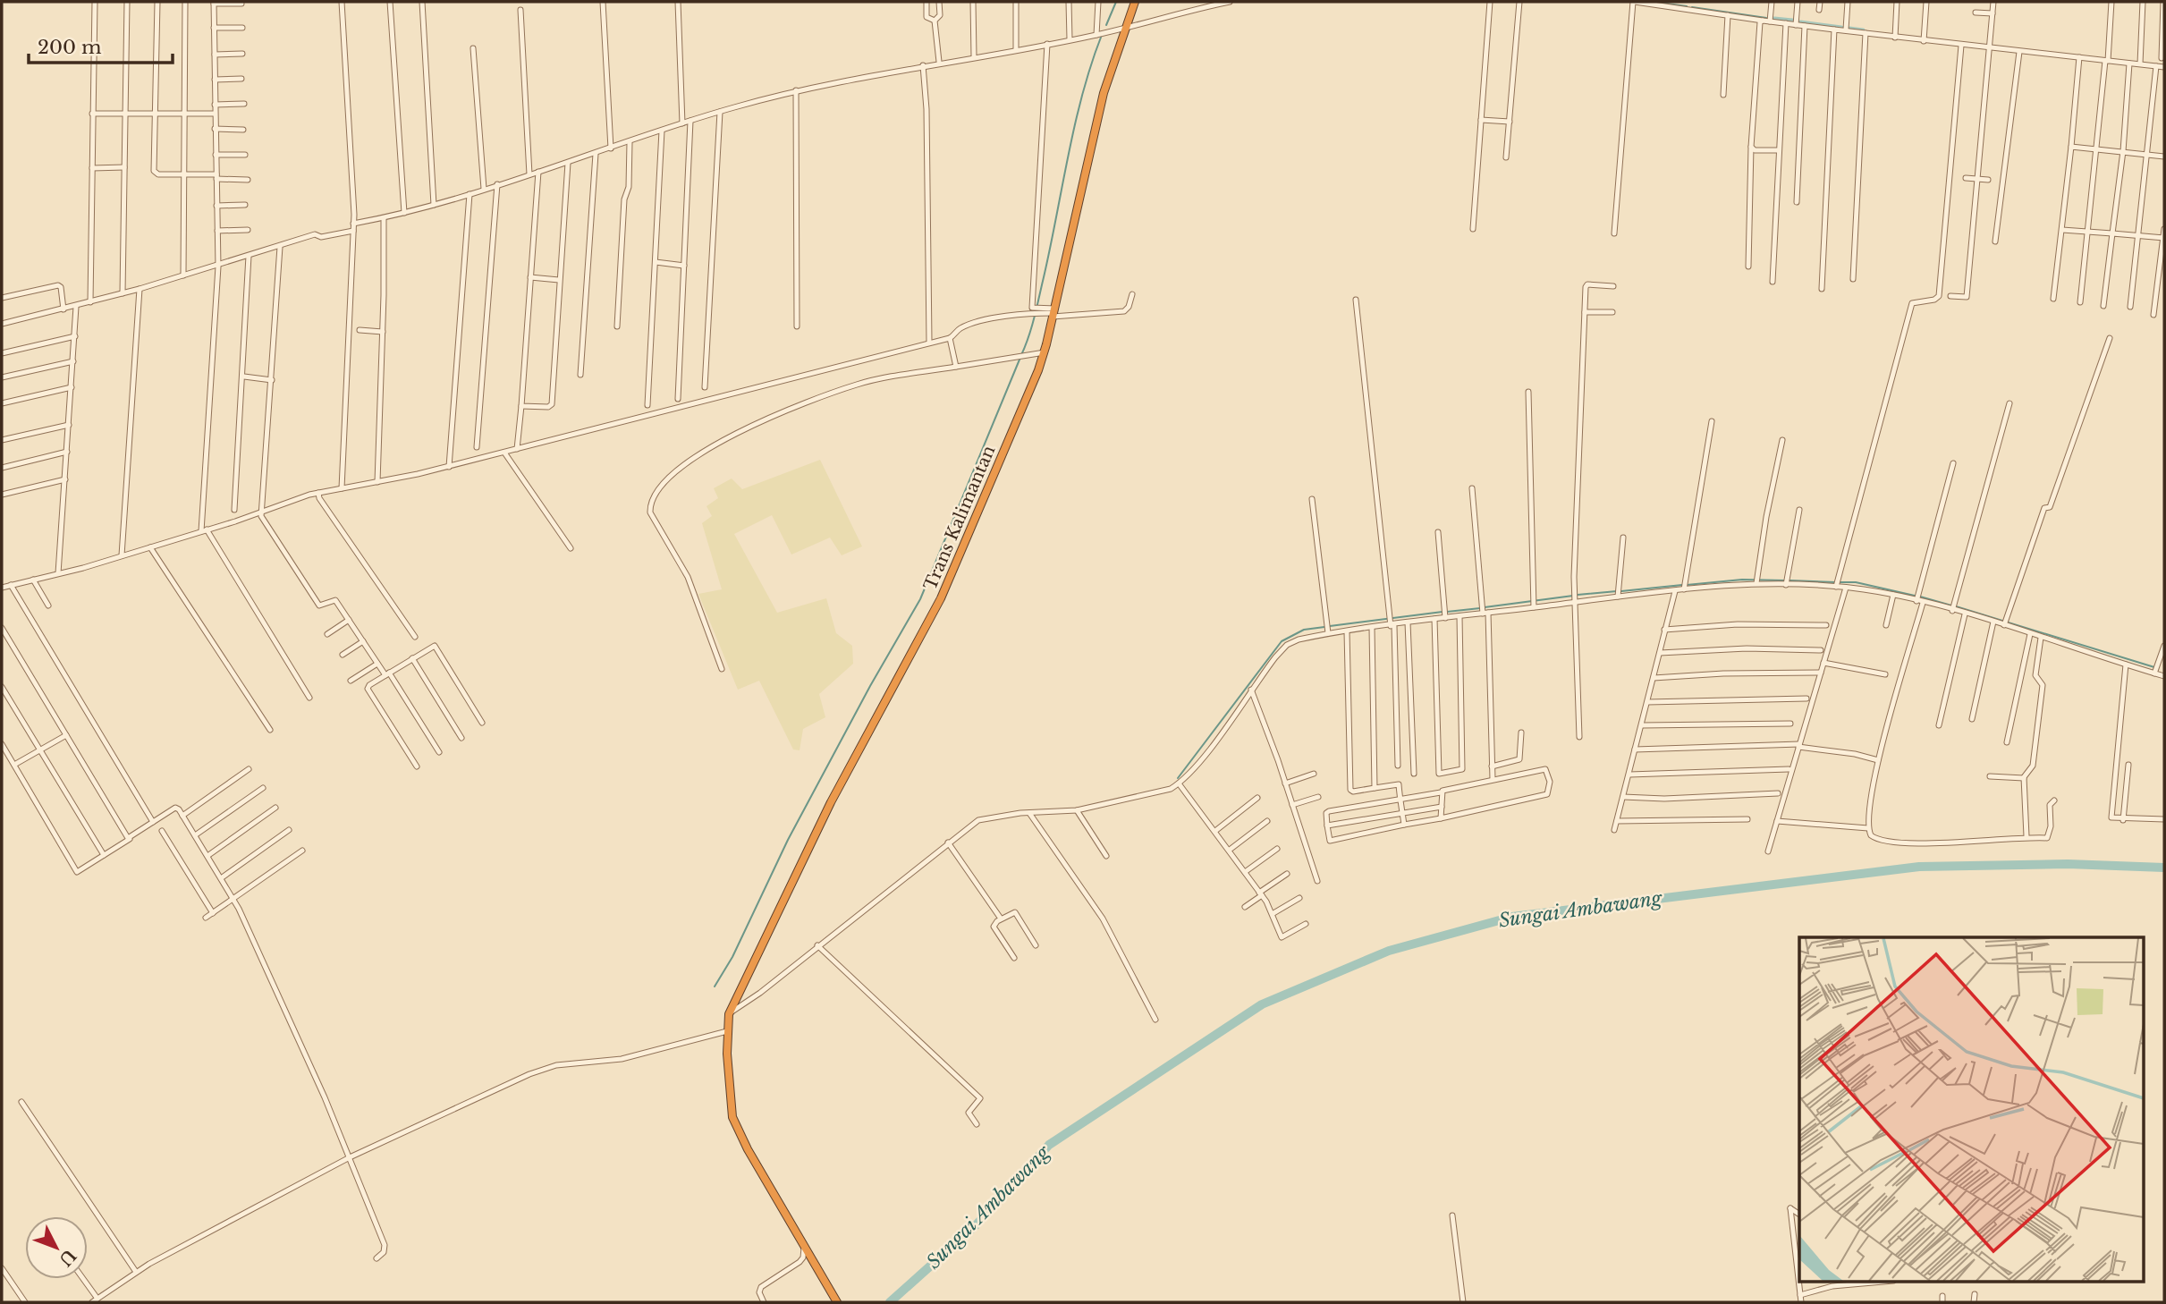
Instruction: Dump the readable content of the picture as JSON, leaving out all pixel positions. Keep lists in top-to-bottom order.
{
  "streets": {
    "highway": ["Trans Kalimantan"]
  },
  "water": ["Sungai Ambawang"],
  "scale_bar": "200 m",
  "north": "bottom right"
}
